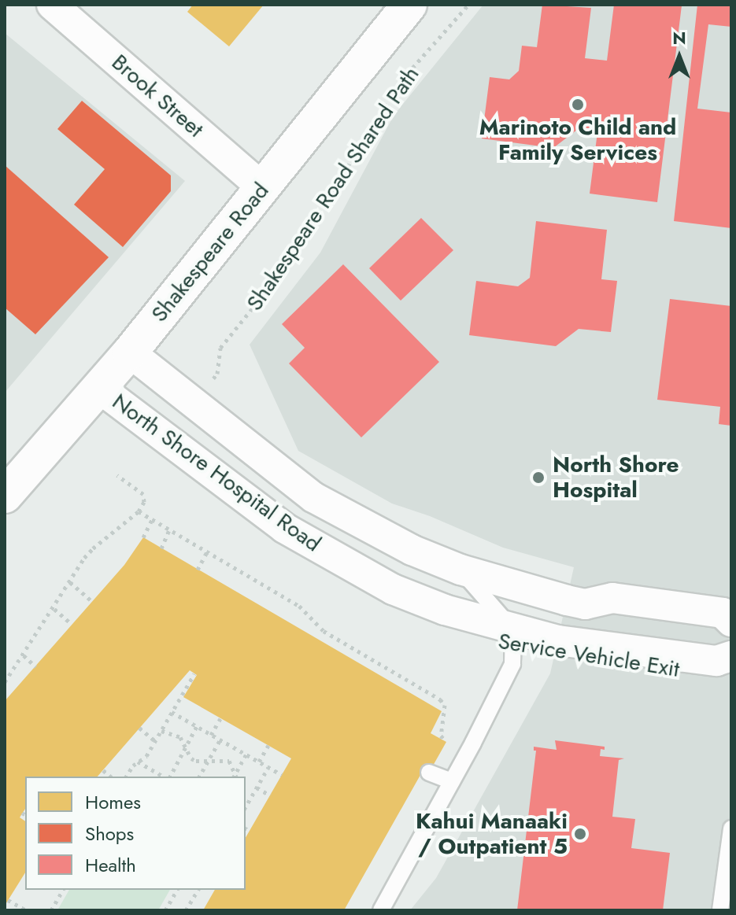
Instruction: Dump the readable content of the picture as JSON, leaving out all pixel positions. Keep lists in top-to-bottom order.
{
  "streets": {
    "main road": ["Shakespeare Road"],
    "street": ["Brook Street", "North Shore Hospital Road", "Service Vehicle Exit"],
    "path": ["Shakespeare Road Shared Path"]
  },
  "crossings": [
    ["Brook Street", "Shakespeare Road"],
    ["Shakespeare Road", "North Shore Hospital Road"],
    ["North Shore Hospital Road", "Service Vehicle Exit"]
  ],
  "places": ["Marinoto Child and Family Services", "North Shore Hospital", "Kahui Manaaki / Outpatient 5"],
  "legend": ["Homes", "Shops", "Health"],
  "north": "top"
}
